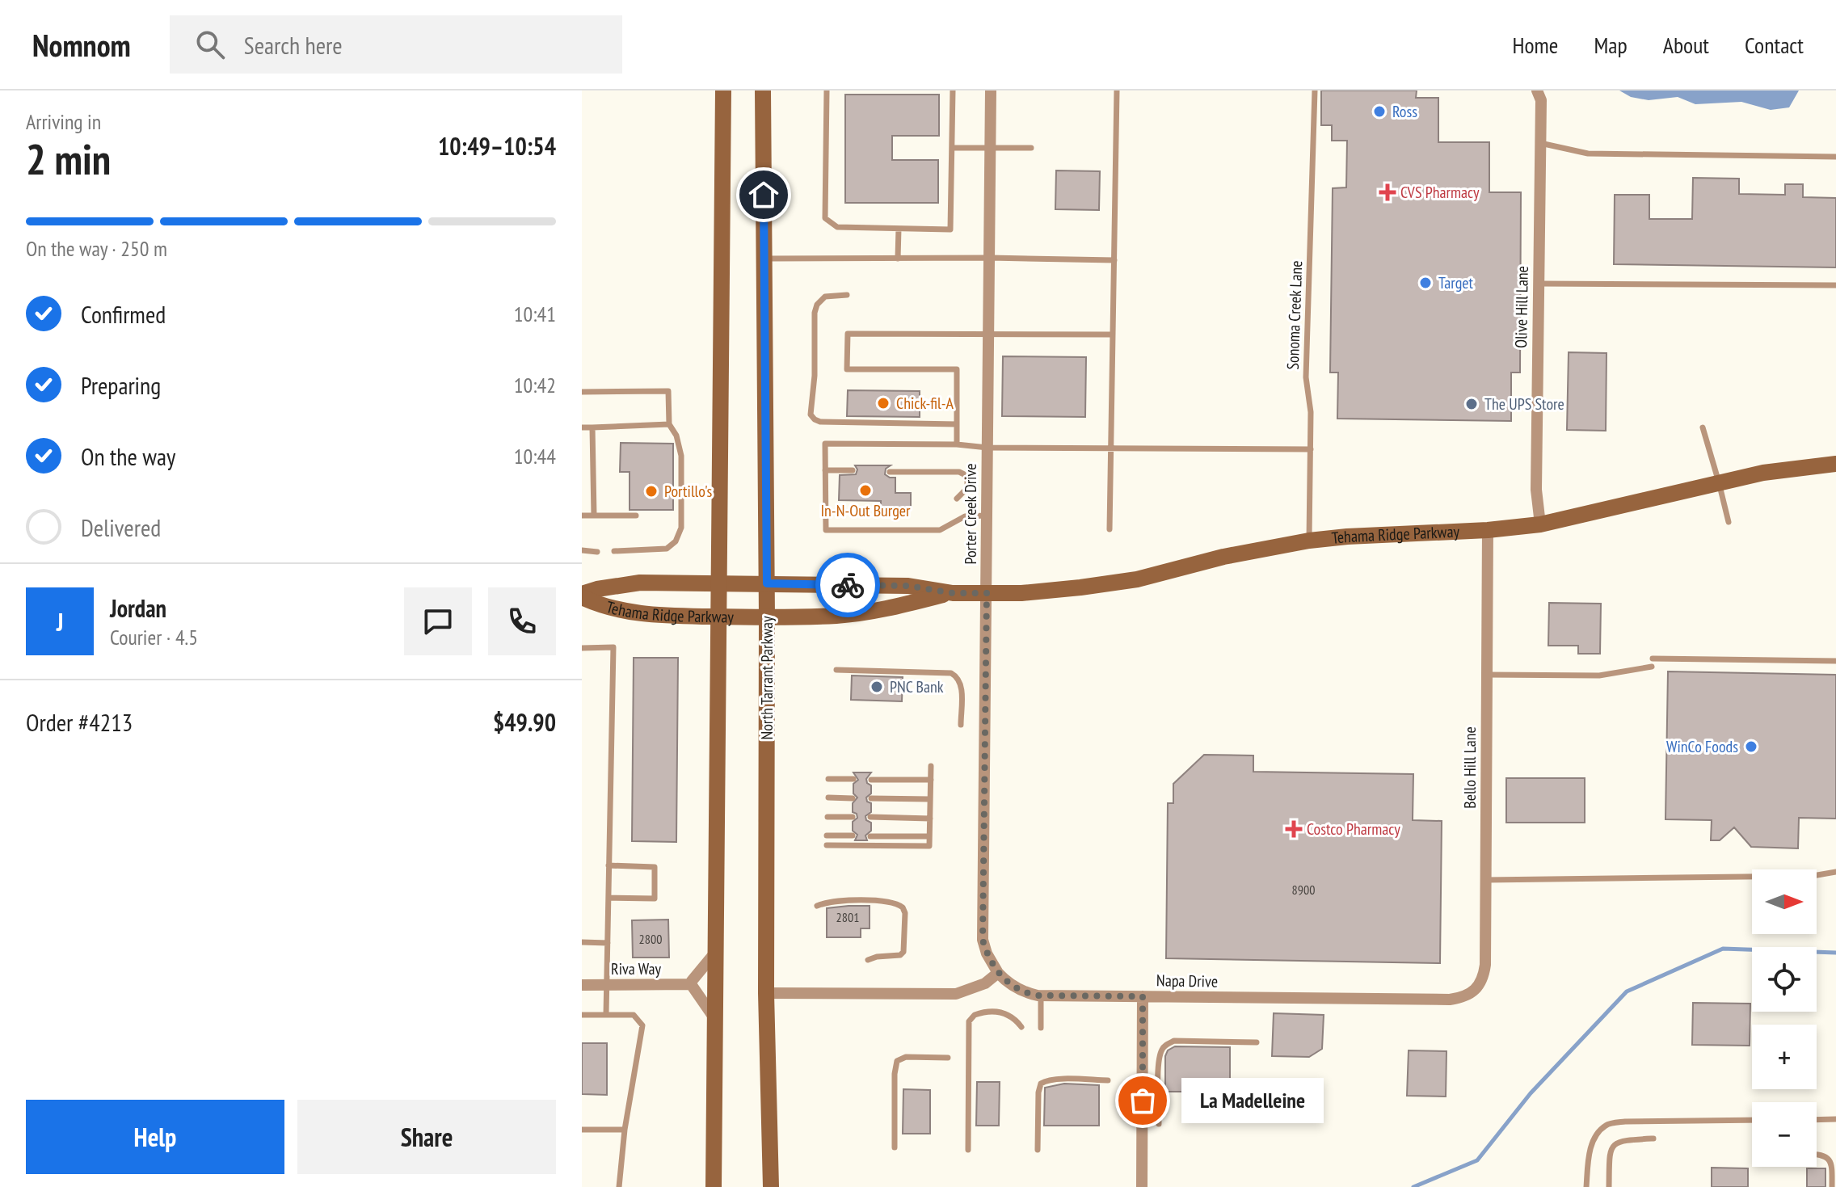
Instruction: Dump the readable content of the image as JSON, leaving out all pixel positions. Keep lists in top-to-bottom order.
{
  "streets": {
    "main road": ["Tehama Ridge Parkway", "North Tarrant Parkway"],
    "street": [
      "Olive Hill Lane",
      "Porter Creek Drive",
      "Bello Hill Lane",
      "Riva Way",
      "Napa Drive"
    ],
    "lane": ["Sonoma Creek Lane"]
  },
  "crossings": [
    ["Olive Hill Lane", "Tehama Ridge Parkway"],
    ["Sonoma Creek Lane", "Tehama Ridge Parkway"],
    ["Porter Creek Drive", "Tehama Ridge Parkway"],
    ["Porter Creek Drive", "Napa Drive"],
    ["Tehama Ridge Parkway", "North Tarrant Parkway"],
    ["Tehama Ridge Parkway", "Bello Hill Lane"],
    ["Bello Hill Lane", "Napa Drive"]
  ],
  "places": {
    "other": [
      "Ross",
      "Target",
      "Chick-fil-A",
      "The UPS Store",
      "In-N-Out Burger",
      "Portillo's",
      "PNC Bank",
      "WinCo Foods",
      "La Madelleine"
    ],
    "health": ["CVS Pharmacy", "Costco Pharmacy"]
  },
  "house_numbers": ["8900", "2801", "2800"],
  "north": "right",
  "page": {
    "header": "Nomnom",
    "search": "Search here",
    "nav": [
      "Home",
      "Map",
      "About",
      "Contact"
    ],
    "heading": ["2 min", "Arriving in", "10:49–10:54"],
    "panel": [
      "Jordan",
      "Courier · 4.5",
      "Order #4213",
      "$49.90"
    ],
    "bar": "On the way · 250 m",
    "list": [
      ["Confirmed", "10:41"],
      ["Preparing", "10:42"],
      ["On the way", "10:44"],
      "Delivered"
    ],
    "round": "J",
    "map_buttons": ["+", "−"],
    "bubble": "La Madelleine",
    "buttons": ["Help", "Share"]
  }
}
